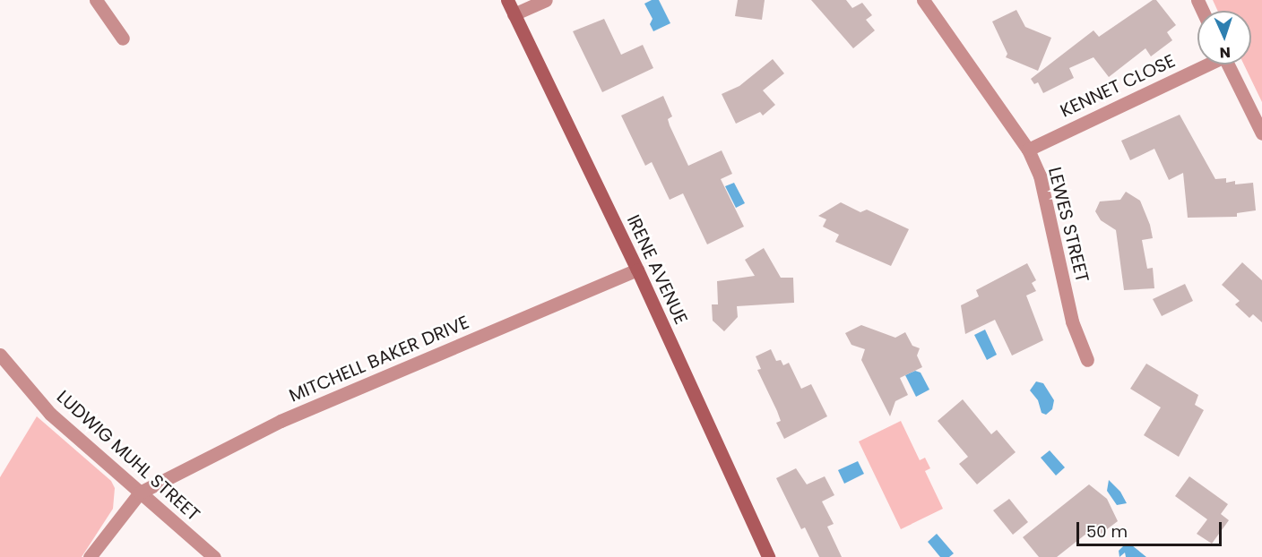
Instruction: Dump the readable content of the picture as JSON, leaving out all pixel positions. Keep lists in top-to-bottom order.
{
  "streets": {
    "street": [
      "KENNET CLOSE",
      "LEWES STREET",
      "IRENE AVENUE",
      "MITCHELL BAKER DRIVE",
      "LUDWIG MUHL STREET"
    ]
  },
  "crossings": [
    ["KENNET CLOSE", "LEWES STREET"],
    ["IRENE AVENUE", "MITCHELL BAKER DRIVE"],
    ["MITCHELL BAKER DRIVE", "LUDWIG MUHL STREET"]
  ],
  "scale_bar": "50 m",
  "north": "bottom"
}
